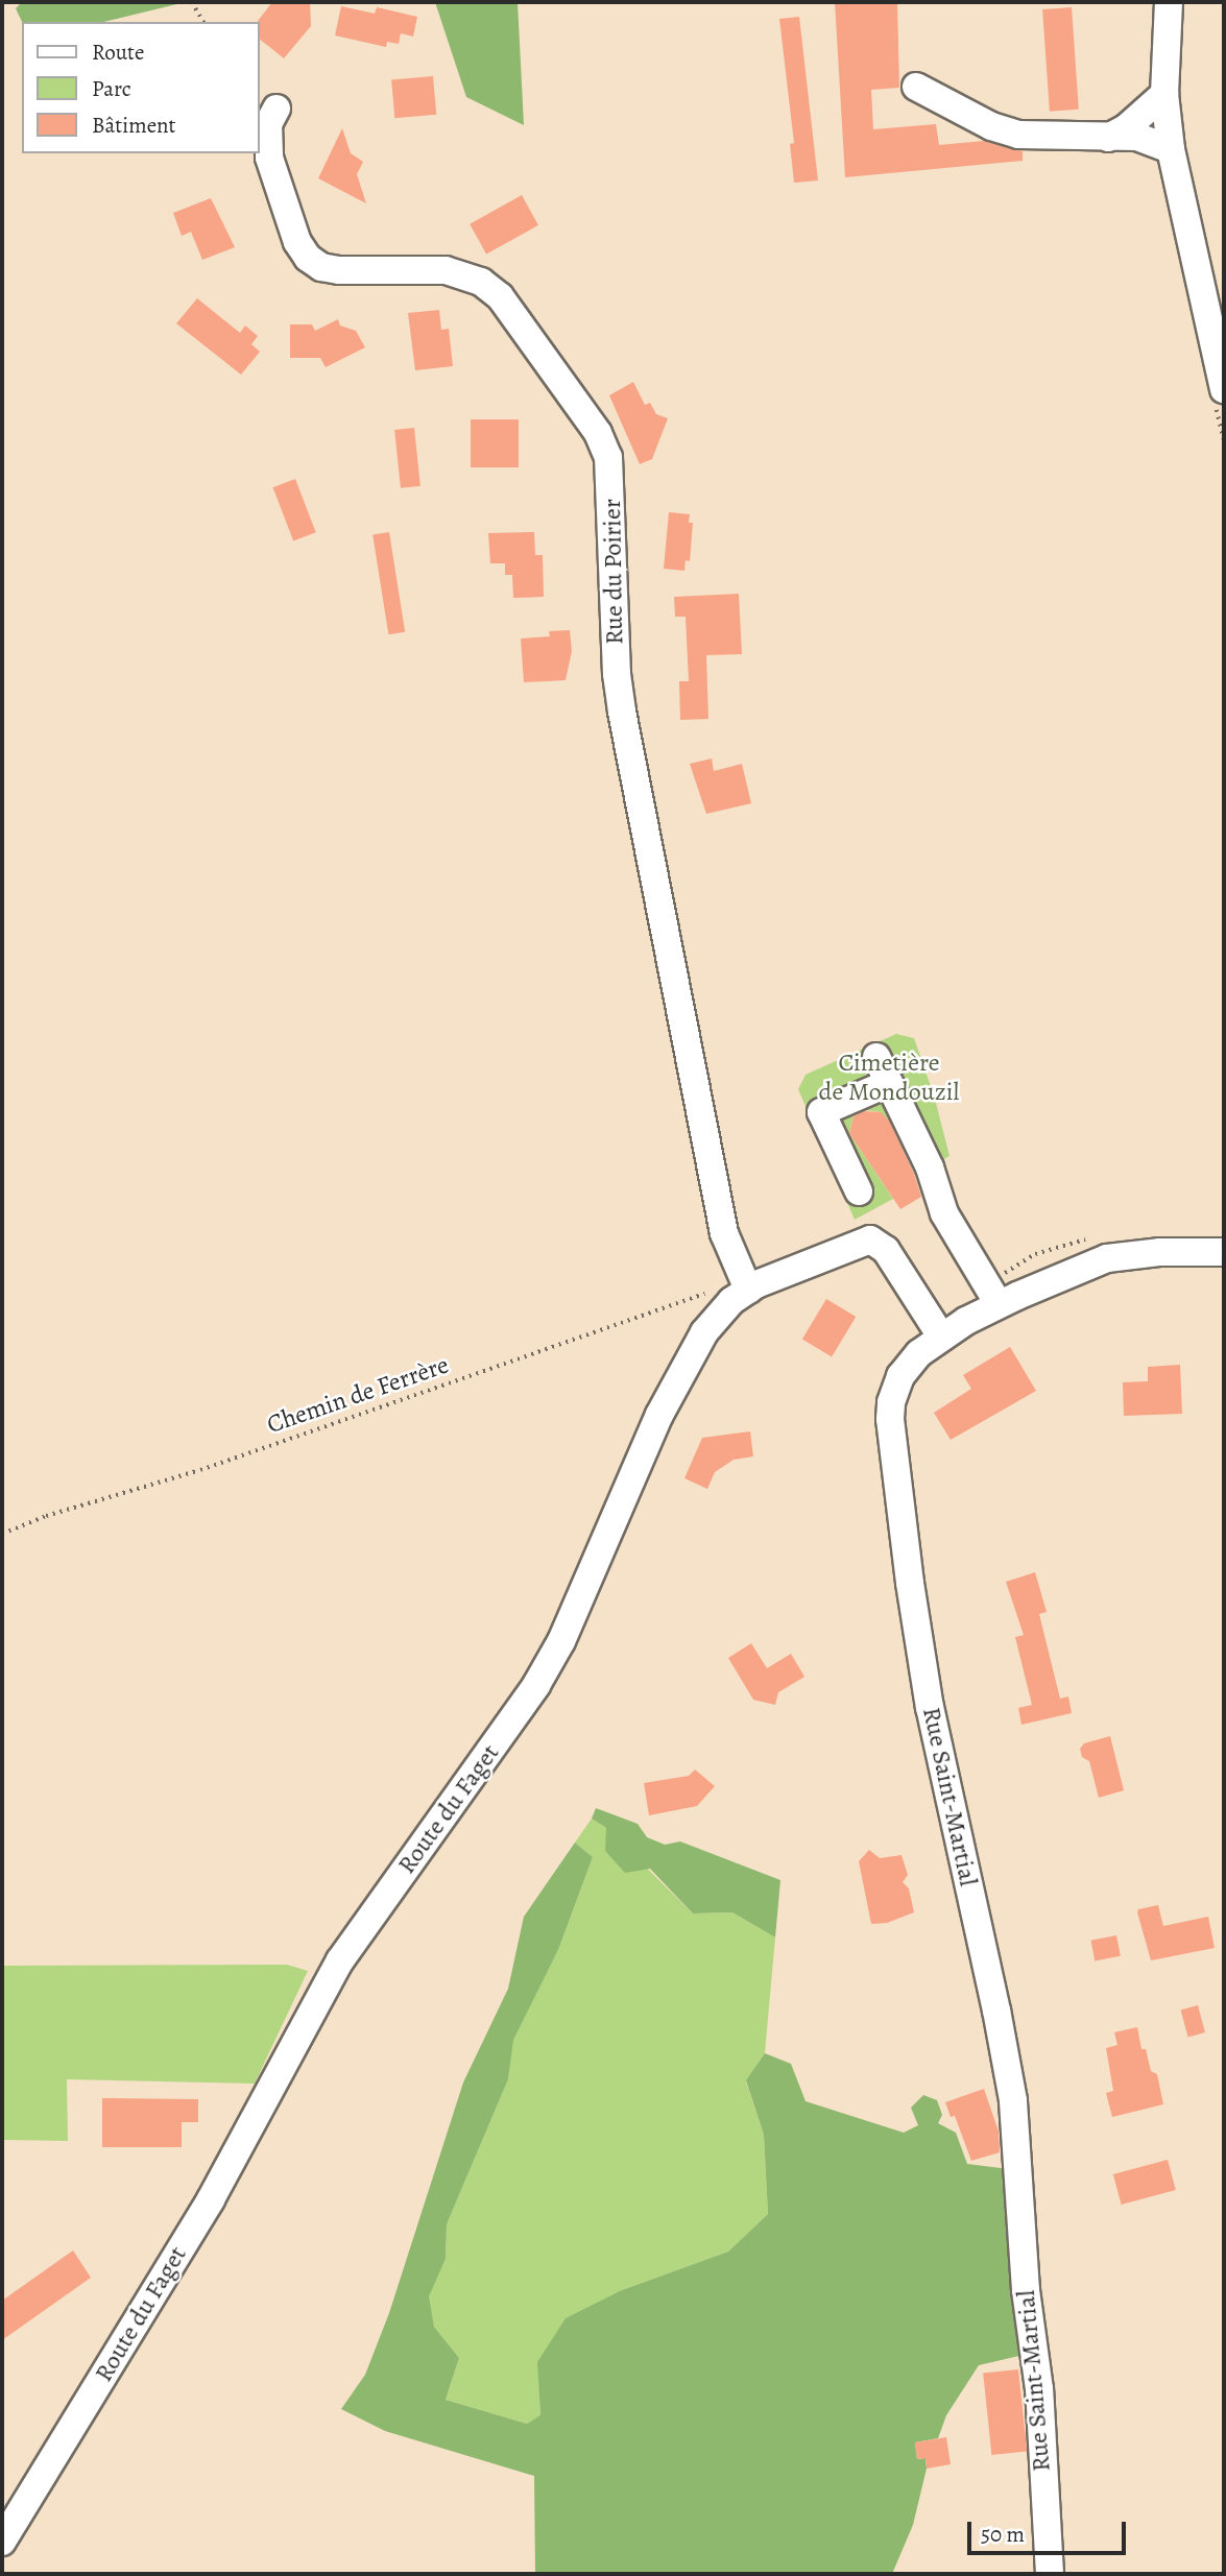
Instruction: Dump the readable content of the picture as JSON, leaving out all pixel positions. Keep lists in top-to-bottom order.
{
  "streets": {
    "street": ["Rue du Poirier", "Rue Saint-Martial", "Route du Faget"],
    "path": ["Chemin de Ferrère"]
  },
  "crossings": [
    ["Rue du Poirier", "Chemin de Ferrère"],
    ["Rue du Poirier", "Route du Faget"],
    ["Chemin de Ferrère", "Route du Faget"],
    ["Rue Saint-Martial", "Route du Faget"]
  ],
  "parks": ["Cimetière de Mondouzil"],
  "legend": ["Route", "Parc", "Bâtiment"],
  "scale_bar": "50 m"
}
